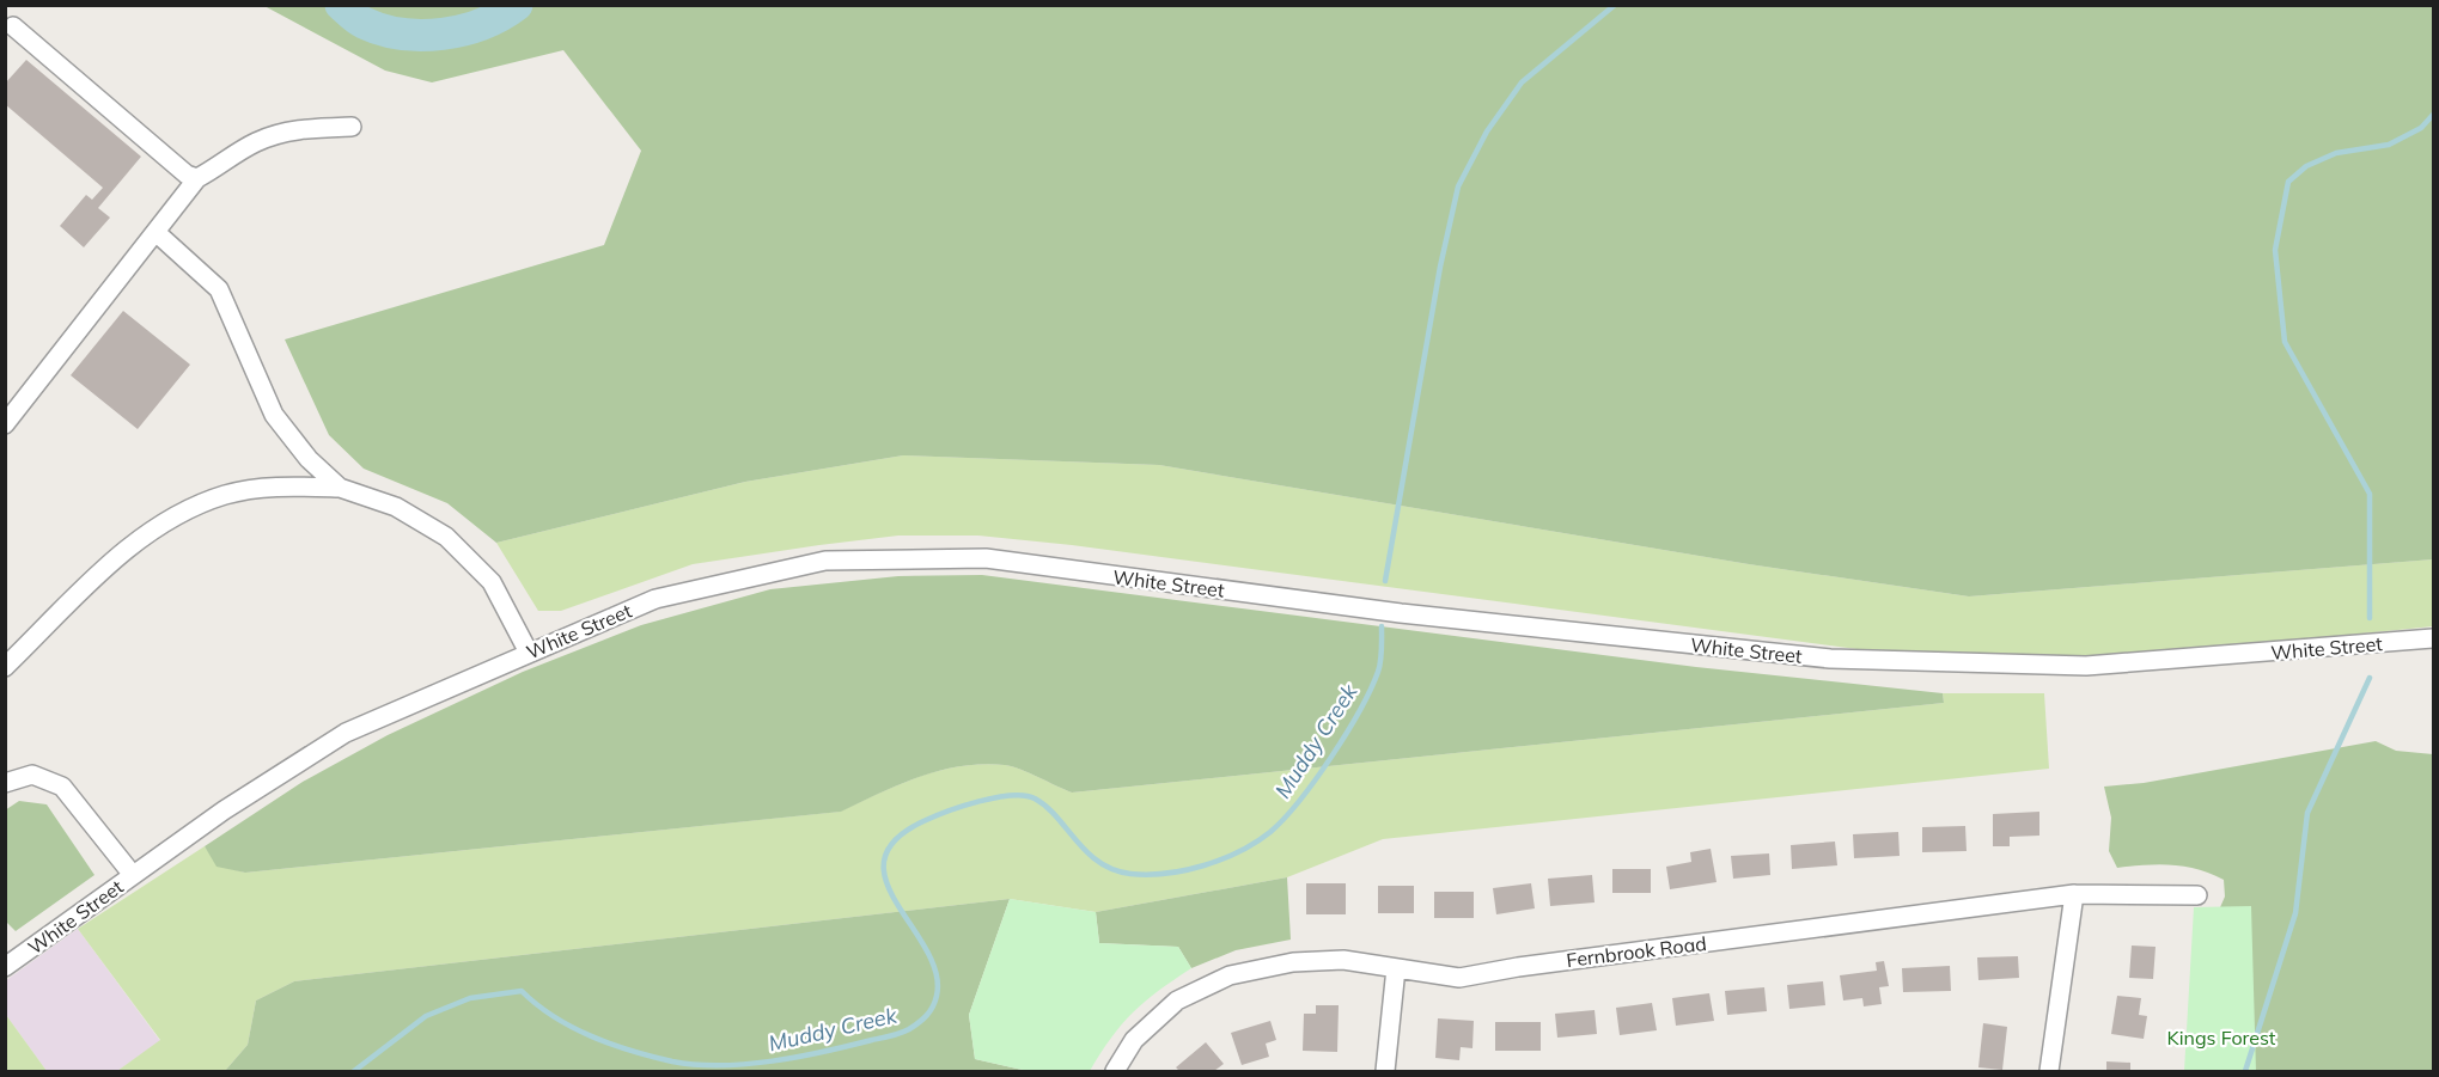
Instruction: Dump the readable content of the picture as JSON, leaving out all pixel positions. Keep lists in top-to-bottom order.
{
  "streets": {
    "street": ["White Street", "Fernbrook Road"]
  },
  "water": ["Muddy Creek"],
  "parks": ["Kings Forest"]
}
